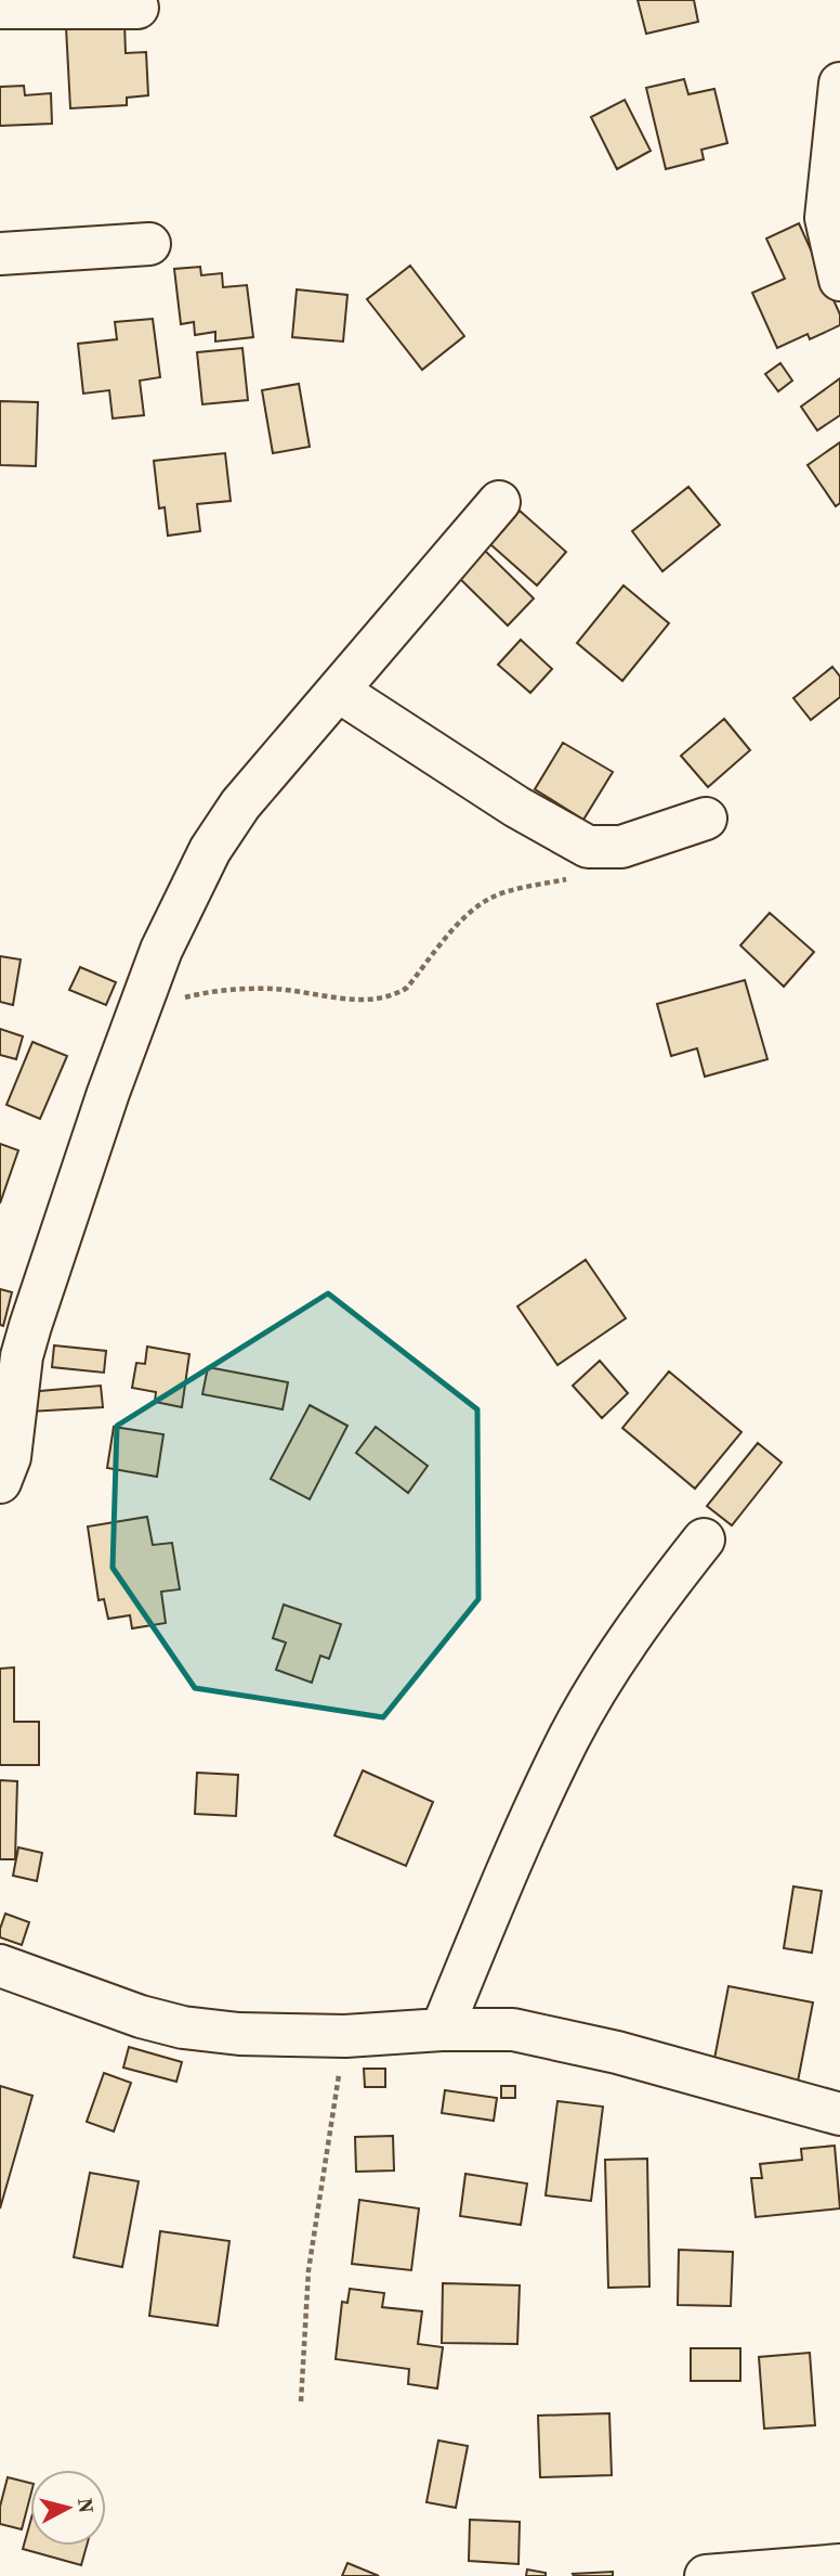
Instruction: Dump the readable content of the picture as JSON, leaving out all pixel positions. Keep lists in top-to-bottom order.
{
  "north": "right"
}
